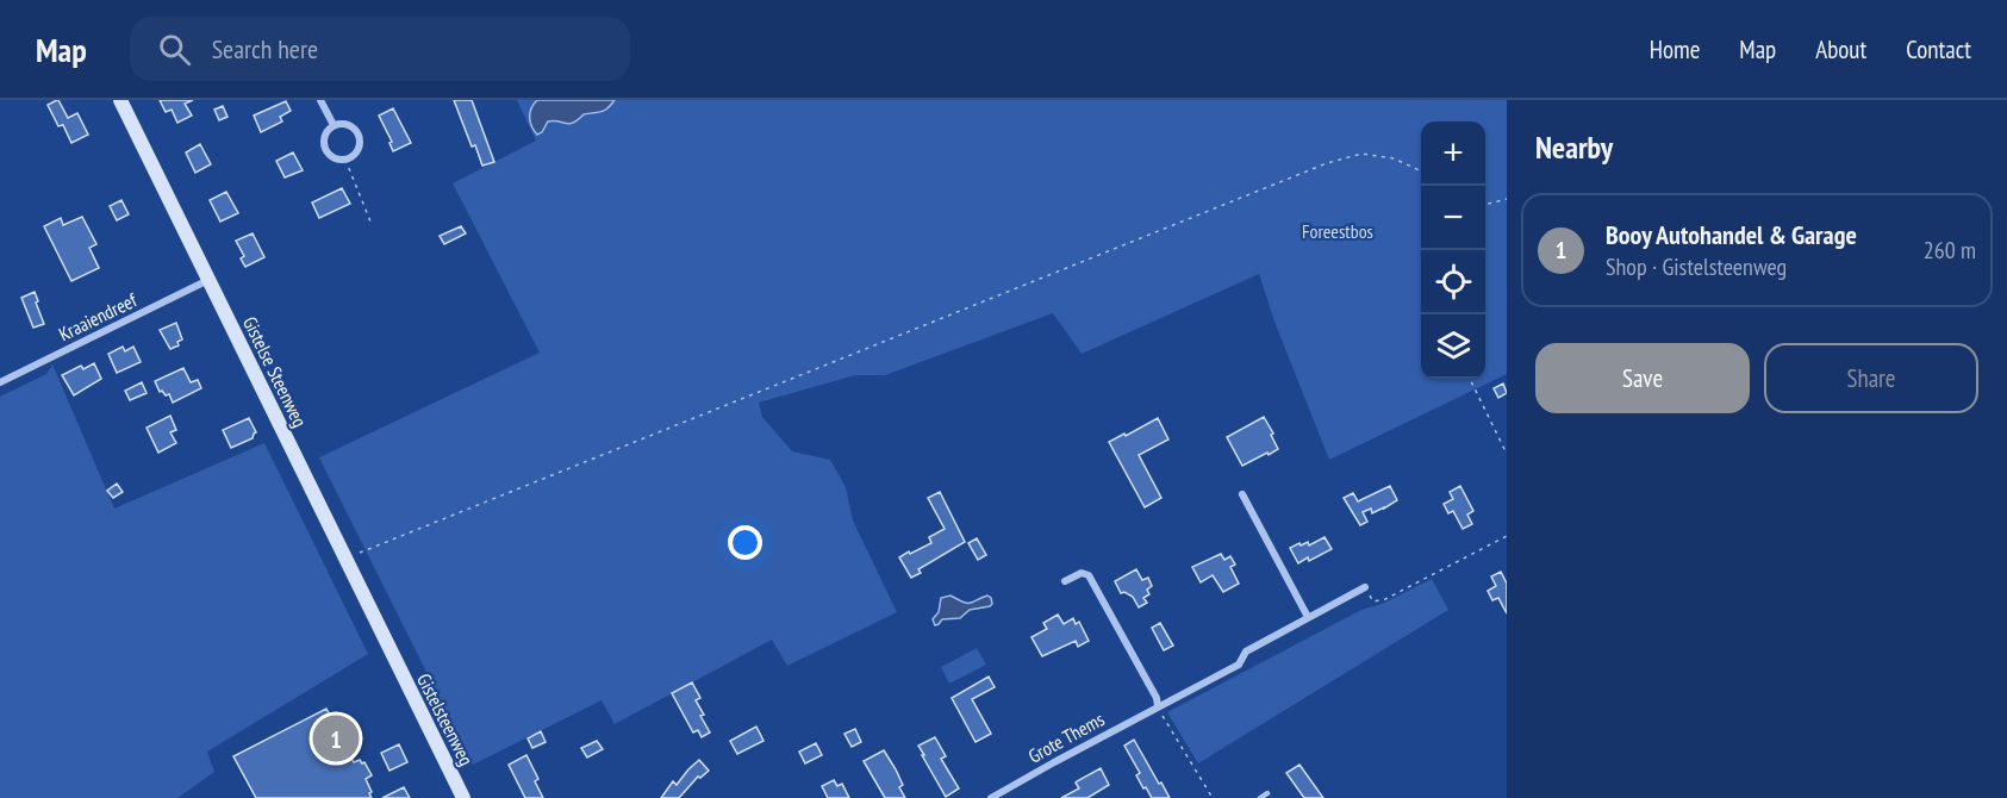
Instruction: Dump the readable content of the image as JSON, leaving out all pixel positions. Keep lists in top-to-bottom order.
{
  "streets": {
    "main road": ["Gistelse Steenweg", "Gistelsteenweg"],
    "street": ["Kraaiendreef", "Grote Thems"]
  },
  "crossings": [
    ["Kraaiendreef", "Gistelse Steenweg"],
    ["Gistelse Steenweg", "Gistelsteenweg"]
  ],
  "parks": ["Foreestbos"],
  "page": {
    "header": "Map",
    "search": "Search here",
    "nav": [
      "Home",
      "Map",
      "About",
      "Contact"
    ],
    "heading": "Nearby",
    "map_buttons": ["+", "−"],
    "list": [
      {
        "mark": "1",
        "name": "Booy Autohandel & Garage",
        "note": "Shop · Gistelsteenweg",
        "value": "260 m"
      }
    ],
    "buttons": ["Save", "Share"],
    "pins": "1"
  }
}
